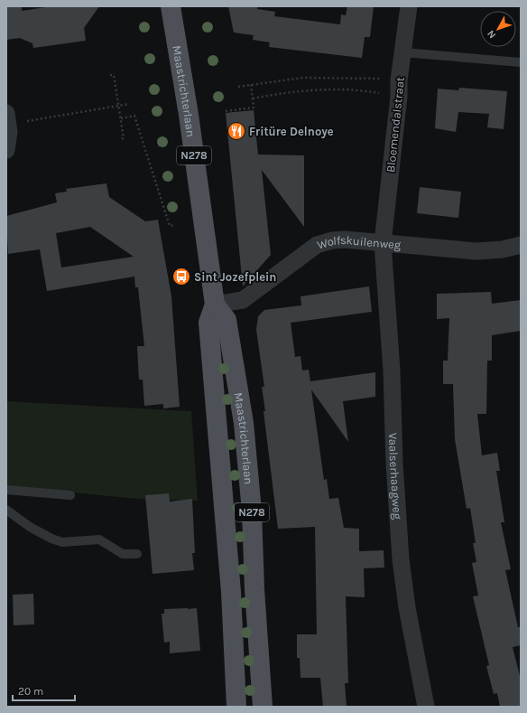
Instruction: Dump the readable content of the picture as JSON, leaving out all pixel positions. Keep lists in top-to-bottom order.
{
  "streets": {
    "main road": ["Maastrichterlaan", "N278"],
    "street": ["Bloemendalstraat", "Wolfskuilenweg", "Vaalserhaagweg"]
  },
  "crossings": [
    ["Maastrichterlaan", "Wolfskuilenweg"],
    ["Bloemendalstraat", "Wolfskuilenweg"],
    ["Bloemendalstraat", "Vaalserhaagweg"],
    ["Wolfskuilenweg", "Vaalserhaagweg"]
  ],
  "places": {
    "restaurant": ["Fritüre Delnoye"],
    "bus stop": ["Sint Jozefplein"]
  },
  "scale_bar": "20 m",
  "north": "bottom left"
}
